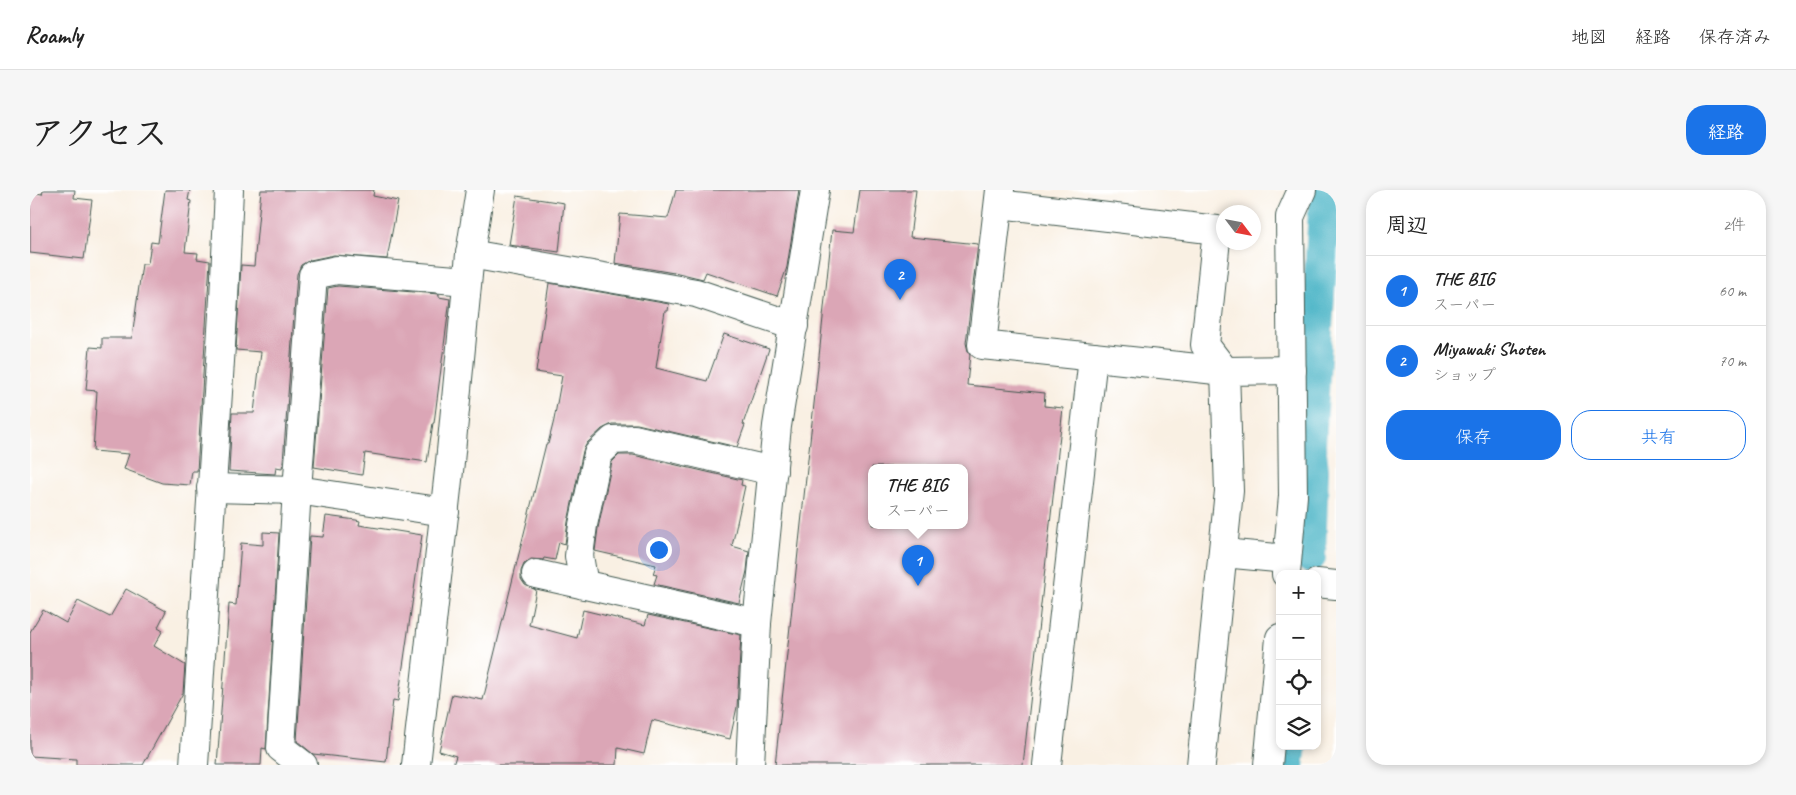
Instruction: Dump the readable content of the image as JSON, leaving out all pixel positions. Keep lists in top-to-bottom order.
{
  "north": "bottom right",
  "page": {
    "header": "Roamly",
    "nav": ["地図", "経路", "保存済み"],
    "title": "アクセス",
    "buttons": [
      "経路",
      ["保存", "共有"]
    ],
    "heading": ["周辺", "2件"],
    "list": [
      {
        "mark": "1",
        "name": "THE BIG",
        "note": "スーパー",
        "value": "60 m"
      },
      {
        "mark": "2",
        "name": "Miyawaki Shoten",
        "note": "ショップ",
        "value": "70 m"
      }
    ],
    "pins": ["2", "1"],
    "popup": ["THE BIG", "スーパー"],
    "map_buttons": ["+", "−"]
  }
}
